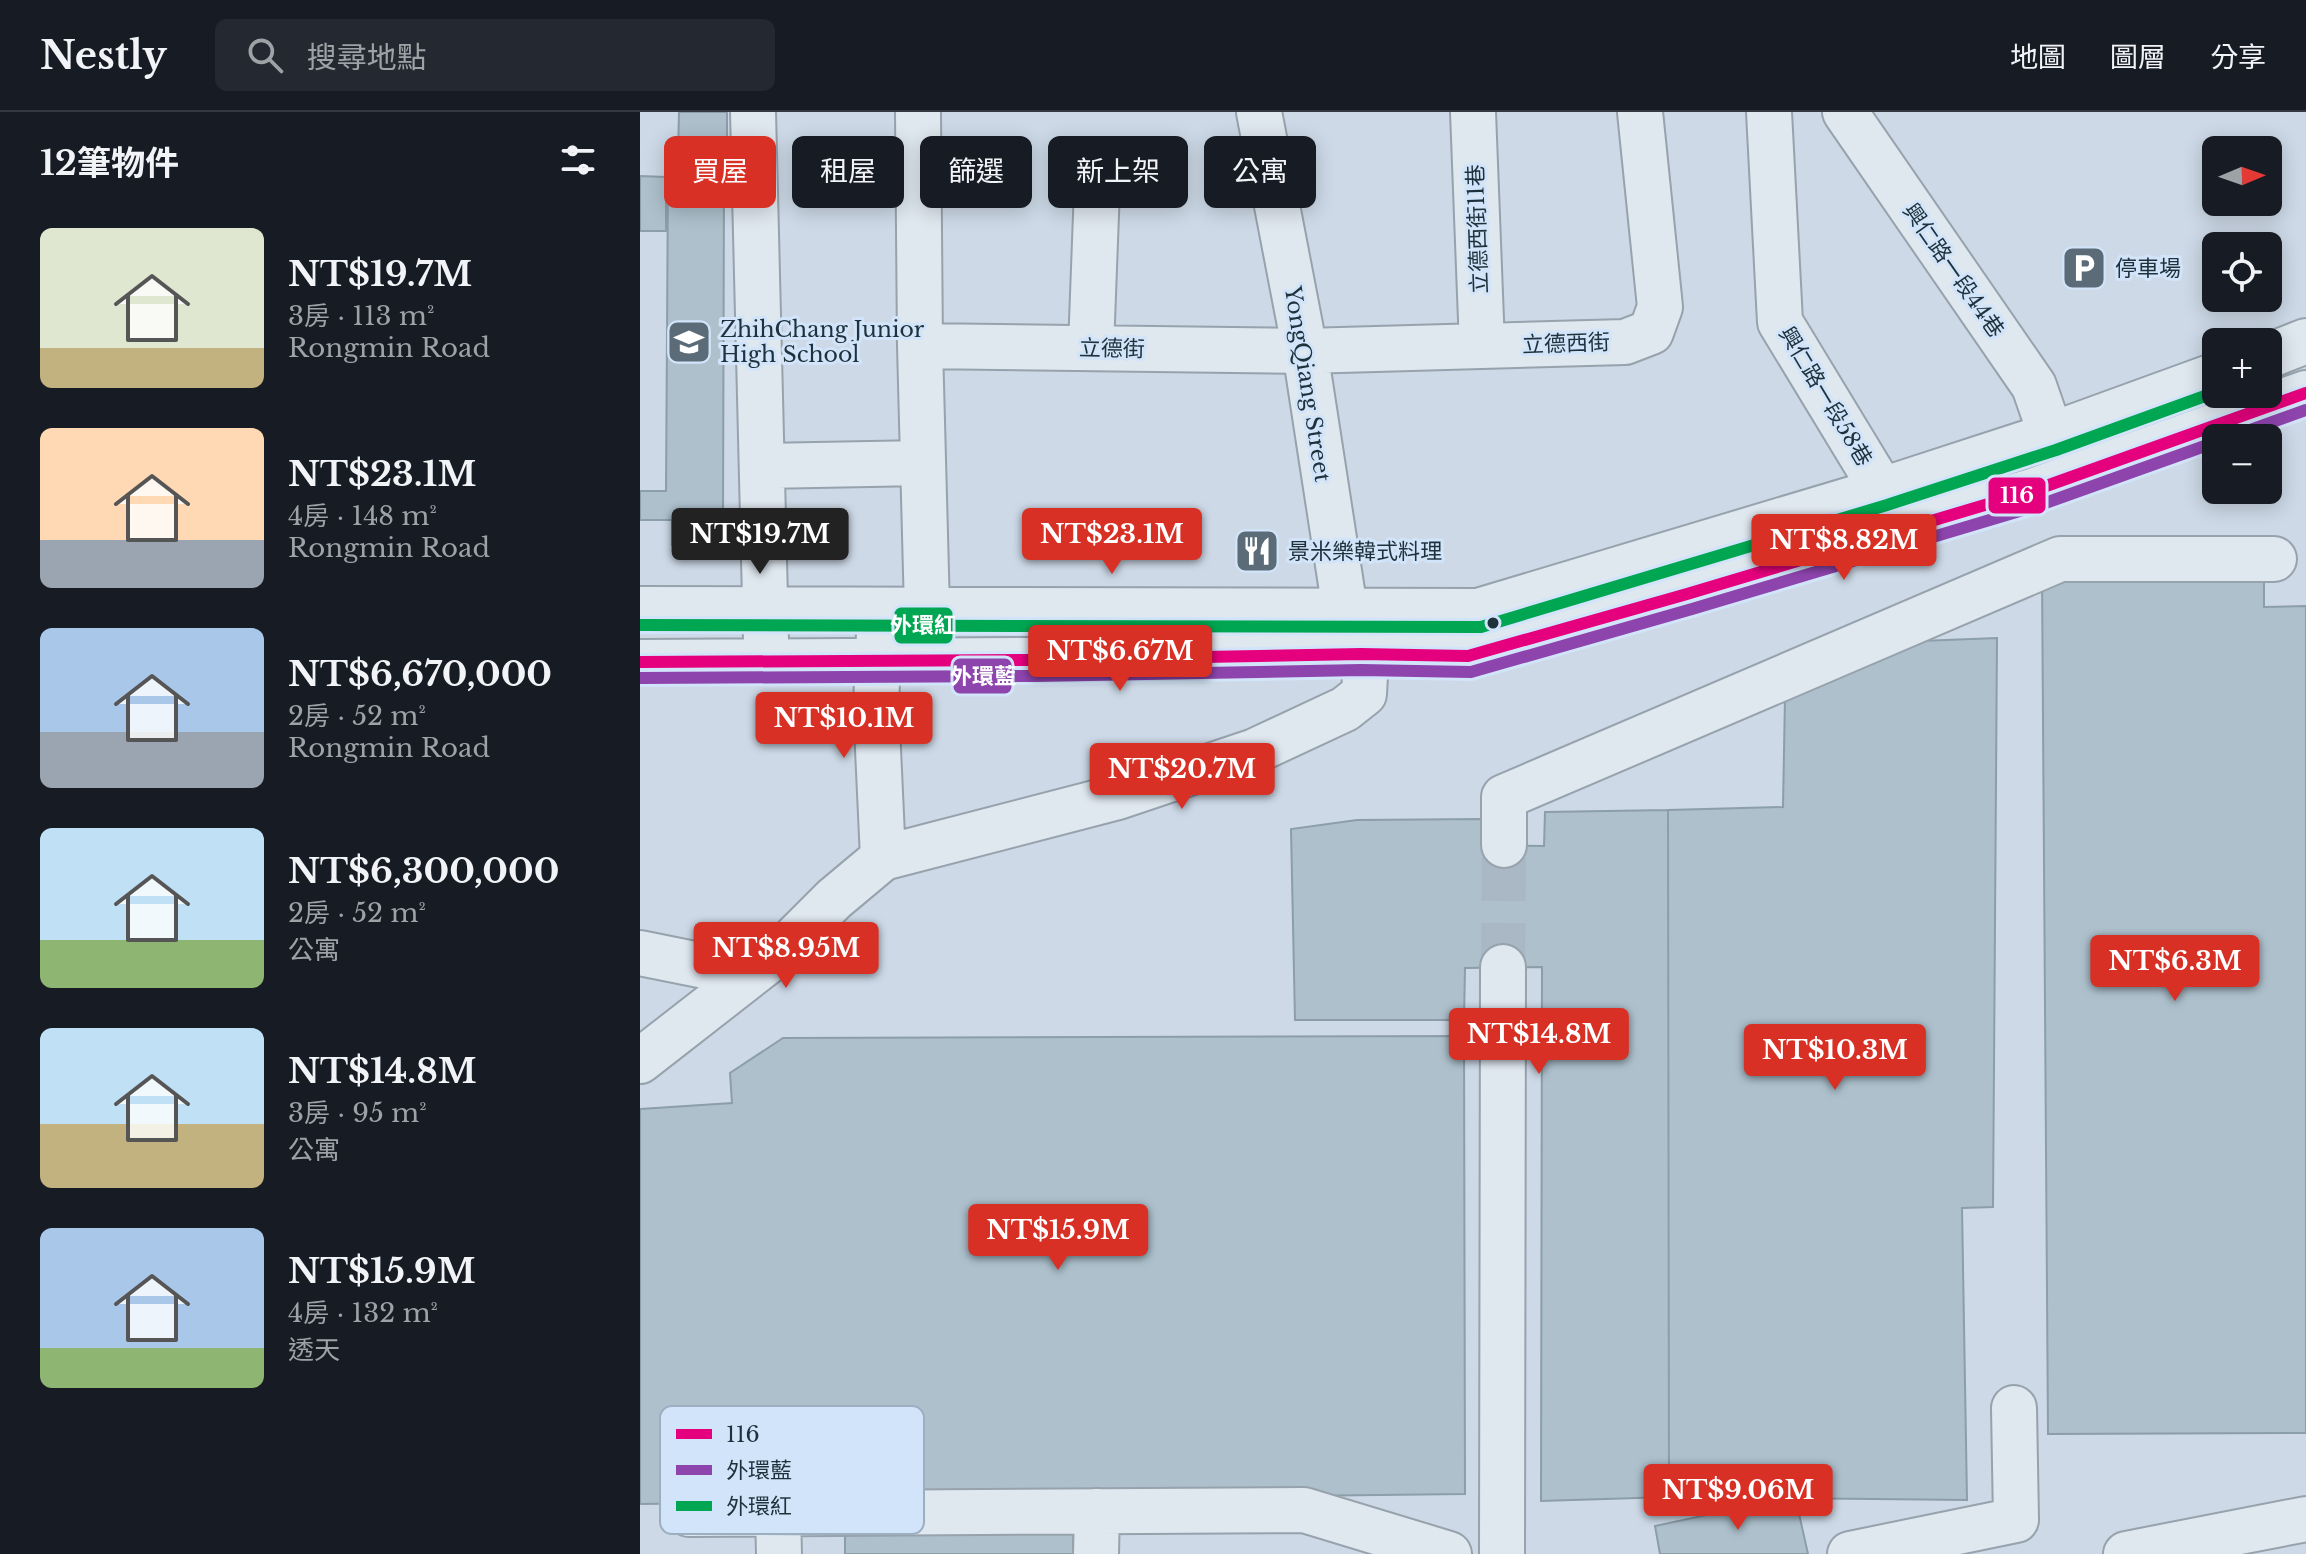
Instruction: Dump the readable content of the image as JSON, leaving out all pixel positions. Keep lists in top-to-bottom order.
{
  "streets": {
    "street": [
      "立德西街11巷",
      "興仁路一段44巷",
      "立德西街",
      "立德街",
      "YongQiang Street",
      "興仁路一段58巷"
    ]
  },
  "crossings": [
    ["立德西街11巷", "立德西街"],
    ["立德西街", "立德街"],
    ["立德西街", "YongQiang Street"],
    ["立德街", "YongQiang Street"]
  ],
  "places": {
    "parking": ["停車場"],
    "school or university": ["ZhihChang Junior High School"],
    "restaurant": ["景米樂韓式料理"]
  },
  "lines": ["transit line 116", "transit line 外環紅", "transit line 外環藍"],
  "legend": ["116", "外環藍", "外環紅"],
  "north": "right",
  "page": {
    "header": "Nestly",
    "search": "搜尋地點",
    "nav": ["地圖", "圖層", "分享"],
    "heading": "12筆物件",
    "map_buttons": ["+", "−"],
    "chip": [
      "買屋",
      "租屋",
      "篩選",
      "新上架",
      "公寓"
    ],
    "list": [
      {
        "name": "NT$19.7M",
        "note": "3房 · 113 m² · Rongmin Road"
      },
      {
        "name": "NT$23.1M",
        "note": "4房 · 148 m² · Rongmin Road"
      },
      {
        "name": "NT$6,670,000",
        "note": "2房 · 52 m² · Rongmin Road"
      },
      {
        "name": "NT$6,300,000",
        "note": "2房 · 52 m² · 公寓"
      },
      {
        "name": "NT$14.8M",
        "note": "3房 · 95 m² · 公寓"
      },
      {
        "name": "NT$15.9M",
        "note": "4房 · 132 m² · 透天"
      }
    ],
    "price": [
      "NT$19.7M",
      "NT$23.1M",
      "NT$8.82M",
      "NT$6.67M",
      "NT$10.1M",
      "NT$20.7M",
      "NT$8.95M",
      "NT$6.3M",
      "NT$14.8M",
      "NT$10.3M",
      "NT$15.9M",
      "NT$9.06M"
    ]
  }
}
